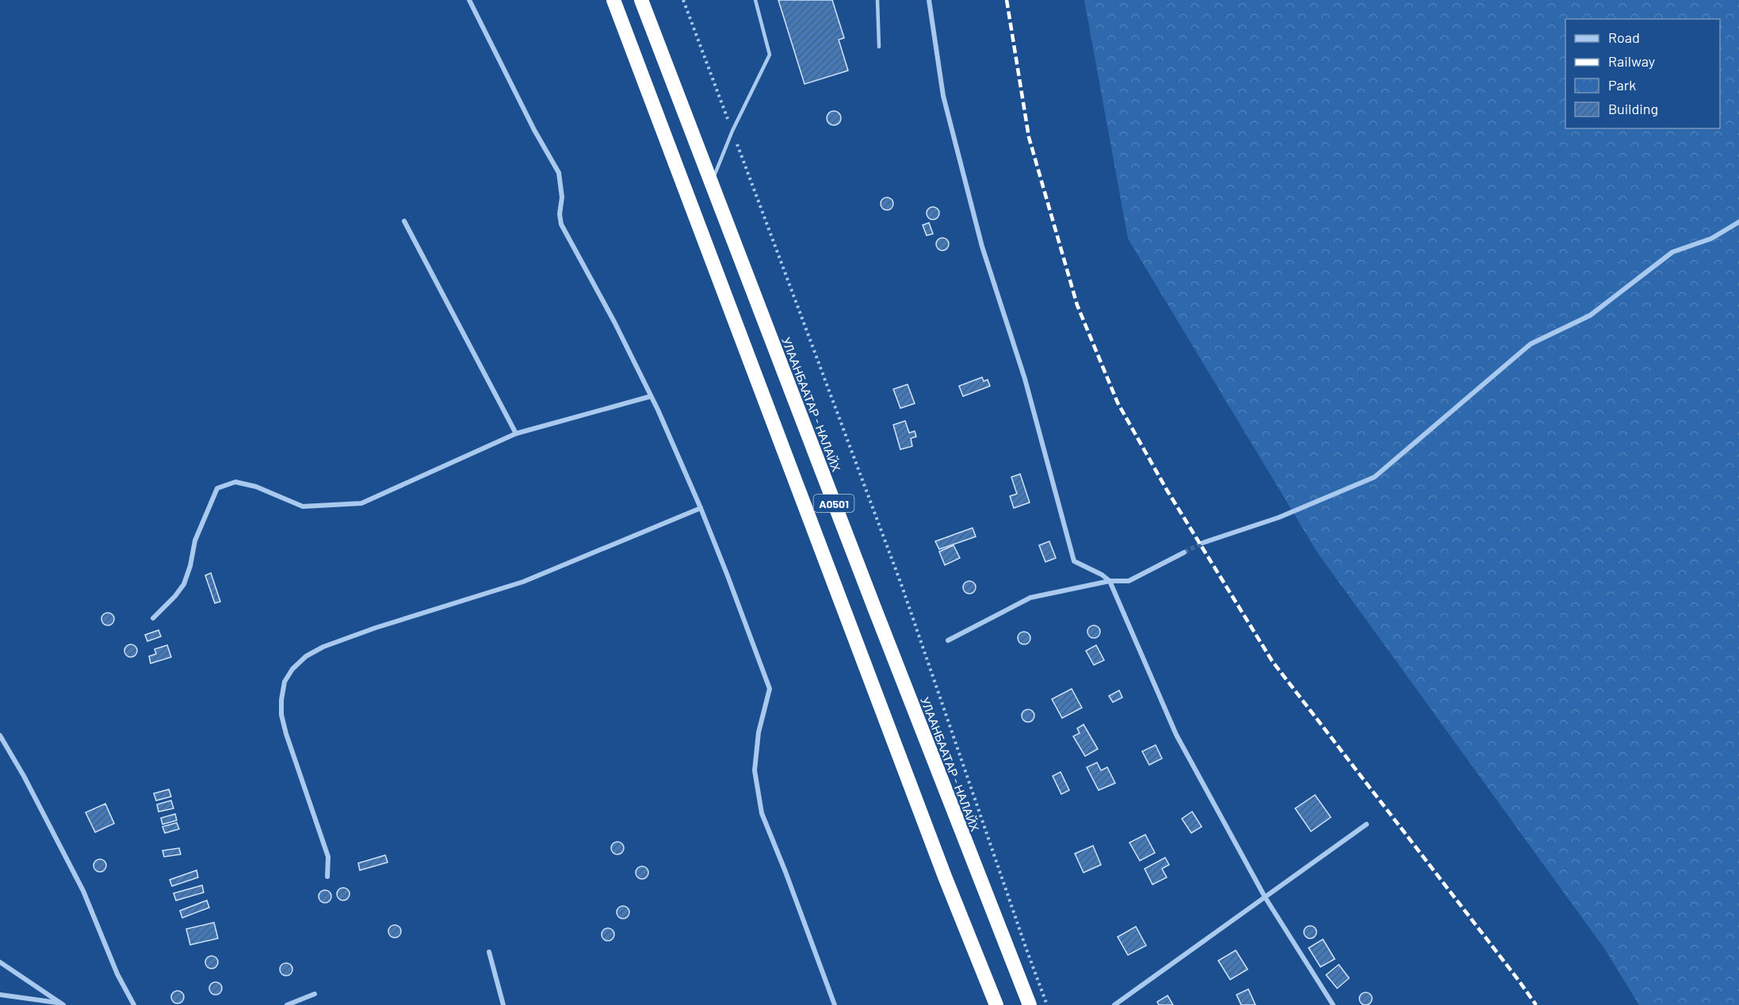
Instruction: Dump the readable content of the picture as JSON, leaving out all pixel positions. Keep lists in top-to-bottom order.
{
  "streets": {
    "highway": ["УЛААНБААТАР - НАЛАЙХ", "A0501"]
  },
  "legend": [
    "Road",
    "Railway",
    "Park",
    "Building"
  ]
}
